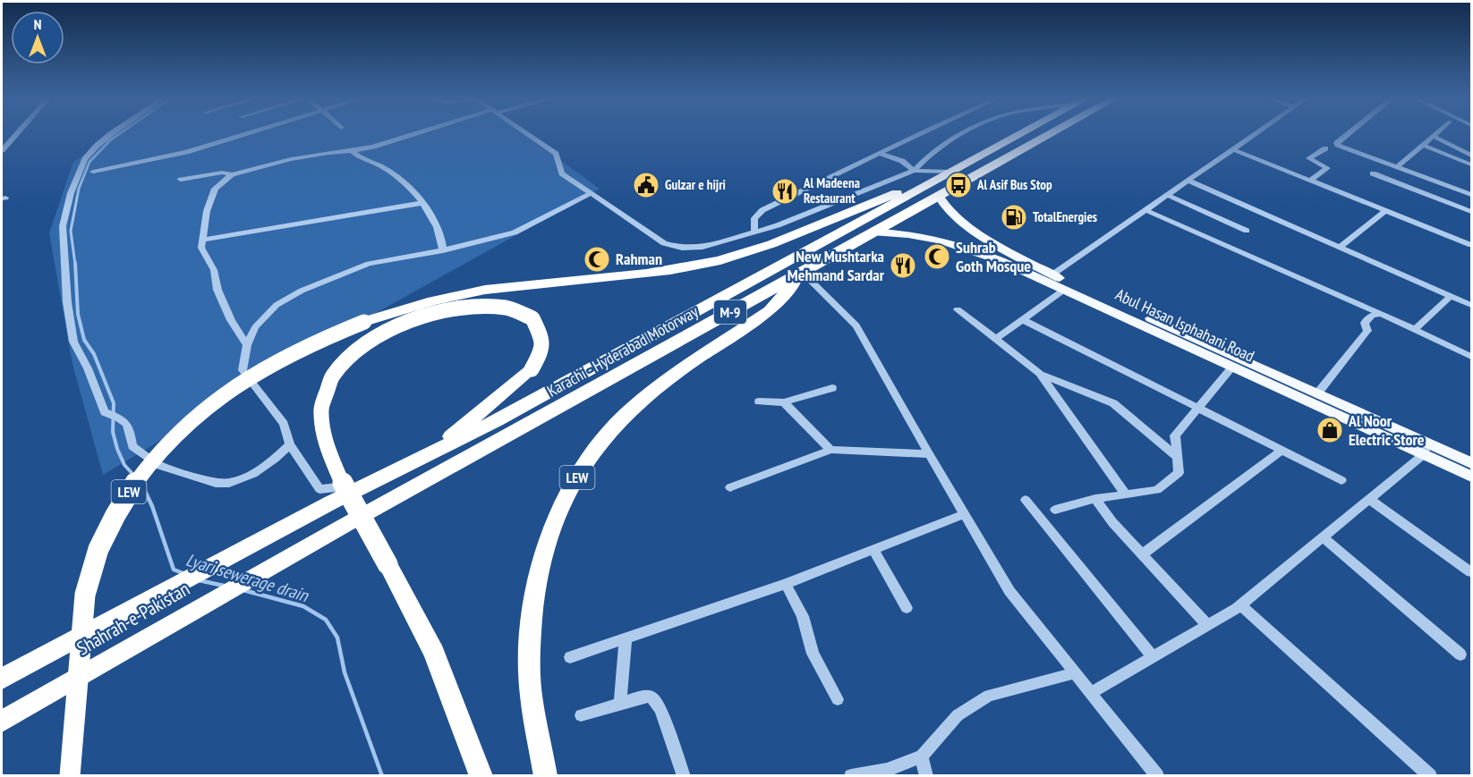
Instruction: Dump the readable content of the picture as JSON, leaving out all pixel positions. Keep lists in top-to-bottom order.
{
  "streets": {
    "highway": [
      "M-9",
      "Karachi - Hyderabad Motorway",
      "LEW",
      "Shahrah-e-Pakistan"
    ],
    "main road": ["Abul Hasan Isphahani Road"]
  },
  "crossings": [
    ["Abul Hasan Isphahani Road", "Karachi - Hyderabad Motorway"],
    ["Karachi - Hyderabad Motorway", "LEW"],
    ["Karachi - Hyderabad Motorway", "Shahrah-e-Pakistan"]
  ],
  "water": ["Lyari sewerage drain"],
  "places": {
    "public building": ["Gulzar e hijri"],
    "bus stop": ["Al Asif Bus Stop"],
    "restaurant": ["Al Madeena Restaurant", "New Mushtarka Mehmand Sardar"],
    "fuel station": ["TotalEnergies"],
    "mosque": ["Suhrab Goth Mosque", "Rahman"],
    "shop": ["Al Noor Electric Store"]
  },
  "north": "top"
}
